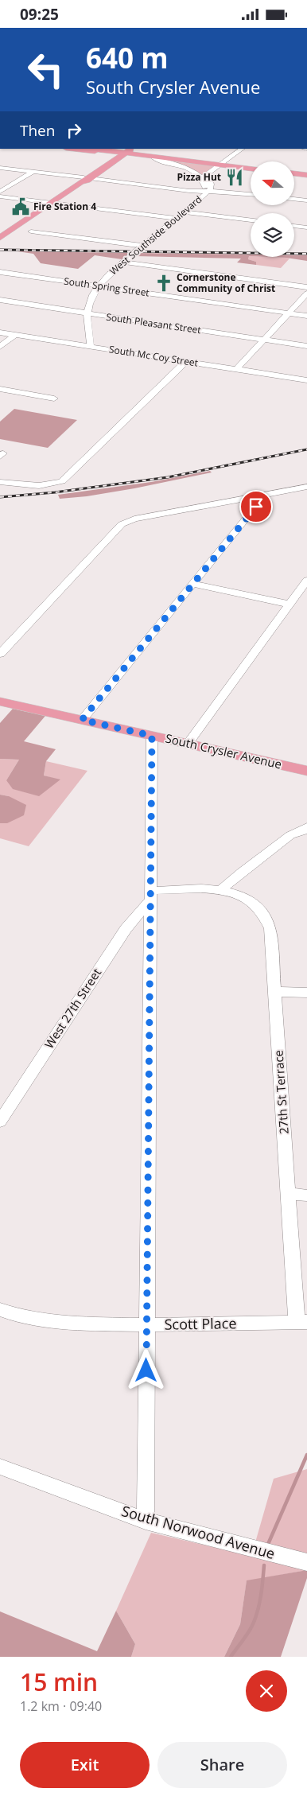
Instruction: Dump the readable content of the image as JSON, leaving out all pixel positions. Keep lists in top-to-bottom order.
{
  "streets": {
    "main road": ["South Crysler Avenue"],
    "street": [
      "West Southside Boulevard",
      "South Spring Street",
      "South Pleasant Street",
      "South Mc Coy Street",
      "West 27th Street",
      "27th St Terrace",
      "Scott Place",
      "South Norwood Avenue"
    ]
  },
  "crossings": [
    ["West Southside Boulevard", "South Spring Street"],
    ["West Southside Boulevard", "South Pleasant Street"],
    ["West Southside Boulevard", "South Mc Coy Street"],
    ["27th St Terrace", "Scott Place"]
  ],
  "places": {
    "restaurant": ["Pizza Hut"],
    "public building": ["Fire Station 4"],
    "church": ["Cornerstone Community of Christ"]
  },
  "north": "left",
  "page": {
    "status": "09:25",
    "turn": ["640 m", "South Crysler Avenue"],
    "then": "Then",
    "heading": ["15 min", "1.2 km · 09:40"],
    "buttons": ["Exit", "Share"]
  }
}
